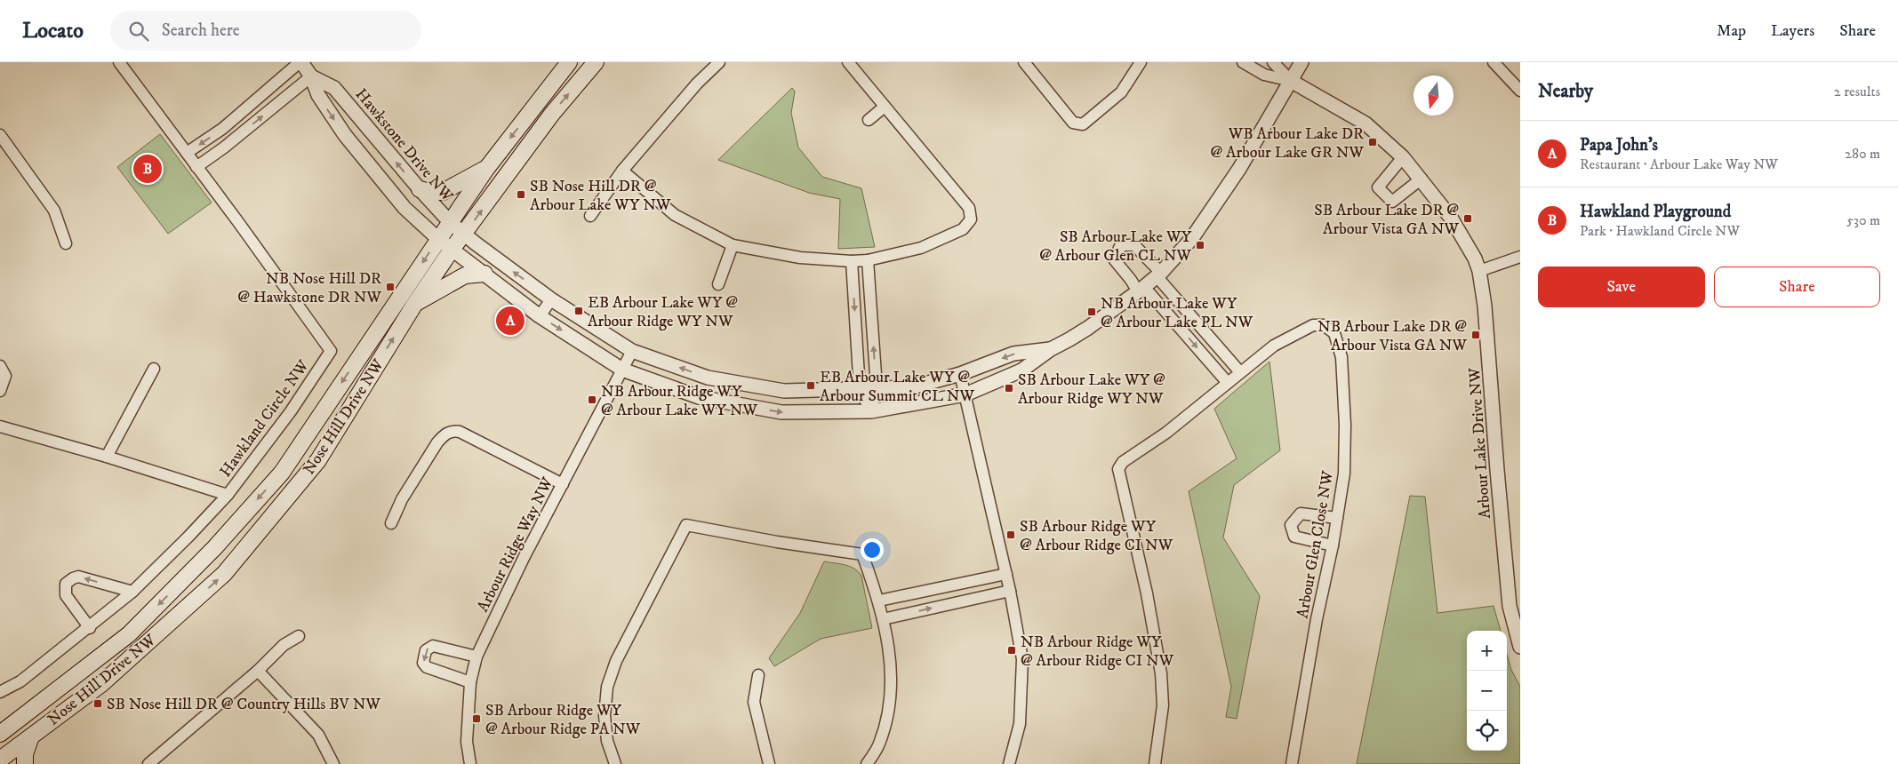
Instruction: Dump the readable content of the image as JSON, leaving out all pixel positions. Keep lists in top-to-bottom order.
{
  "streets": {
    "main road": ["Nose Hill Drive NW"],
    "street": [
      "Hawkstone Drive NW",
      "Hawkland Circle NW",
      "Arbour Lake Drive NW",
      "Arbour Ridge Way NW",
      "Arbour Glen Close NW"
    ]
  },
  "crossings": [
    ["Hawkstone Drive NW", "Nose Hill Drive NW"],
    ["Hawkstone Drive NW", "Arbour Ridge Way NW"]
  ],
  "places": {
    "transit": [
      "WB Arbour Lake DR @ Arbour Lake GR NW",
      "SB Nose Hill DR @ Arbour Lake WY NW",
      "SB Arbour Lake DR @ Arbour Vista GA NW",
      "SB Arbour Lake WY @ Arbour Glen CL NW",
      "NB Nose Hill DR @ Hawkstone DR NW",
      "EB Arbour Lake WY @ Arbour Ridge WY NW",
      "NB Arbour Lake WY @ Arbour Lake PL NW",
      "NB Arbour Lake DR @ Arbour Vista GA NW",
      "EB Arbour Lake WY @ Arbour Summit CL NW",
      "SB Arbour Lake WY @ Arbour Ridge WY NW",
      "NB Arbour Ridge WY @ Arbour Lake WY NW",
      "SB Arbour Ridge WY @ Arbour Ridge CI NW",
      "NB Arbour Ridge WY @ Arbour Ridge CI NW",
      "SB Nose Hill DR @ Country Hills BV NW",
      "SB Arbour Ridge WY @ Arbour Ridge PA NW"
    ]
  },
  "north": "bottom",
  "page": {
    "header": "Locato",
    "search": "Search here",
    "nav": ["Map", "Layers", "Share"],
    "heading": ["Nearby", "2 results"],
    "list": [
      {
        "mark": "A",
        "name": "Papa John's",
        "note": "Restaurant · Arbour Lake Way NW",
        "value": "280 m"
      },
      {
        "mark": "B",
        "name": "Hawkland Playground",
        "note": "Park · Hawkland Circle NW",
        "value": "530 m"
      }
    ],
    "pins": ["B", "A"],
    "buttons": ["Save", "Share"],
    "map_buttons": ["+", "−"]
  }
}
